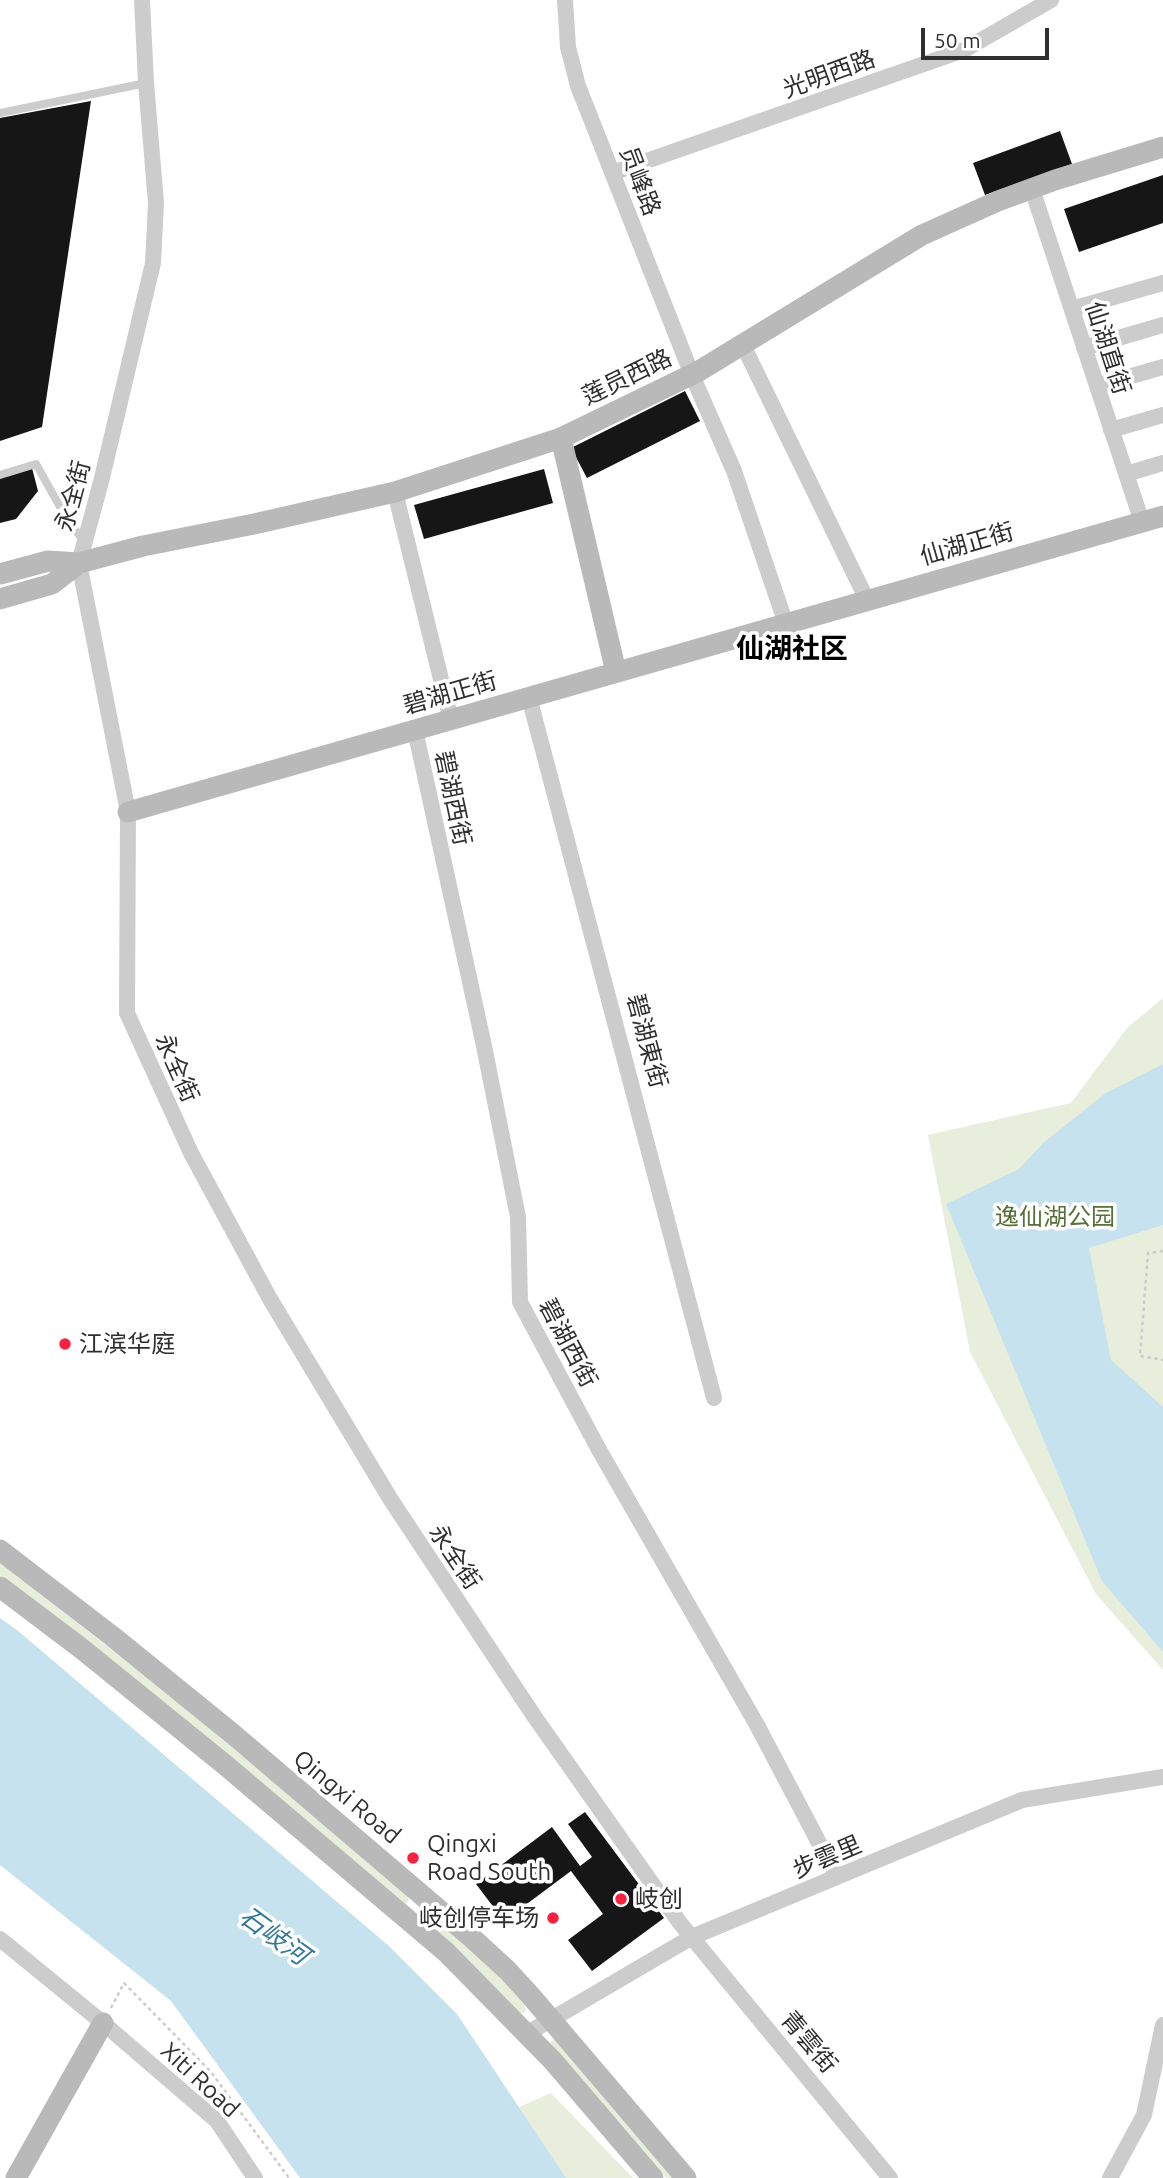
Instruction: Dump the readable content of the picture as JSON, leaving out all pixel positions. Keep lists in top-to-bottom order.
{
  "streets": {
    "main road": [
      "莲员西路",
      "仙湖正街",
      "碧湖正街",
      "Qingxi Road"
    ],
    "street": [
      "光明西路",
      "员峰路",
      "仙湖直街",
      "永全街",
      "碧湖西街",
      "碧湖東街",
      "步雲里",
      "青雲街",
      "Xiti Road"
    ]
  },
  "crossings": [
    ["光明西路", "员峰路"],
    ["员峰路", "莲员西路"],
    ["员峰路", "仙湖正街"],
    ["员峰路", "碧湖正街"],
    ["仙湖直街", "莲员西路"],
    ["仙湖直街", "仙湖正街"],
    ["莲员西路", "永全街"],
    ["永全街", "碧湖正街"],
    ["永全街", "步雲里"],
    ["永全街", "青雲街"],
    ["仙湖正街", "碧湖正街"],
    ["碧湖正街", "碧湖西街"],
    ["碧湖正街", "碧湖東街"],
    ["碧湖西街", "步雲里"],
    ["Qingxi Road", "步雲里"],
    ["步雲里", "青雲街"]
  ],
  "districts": ["仙湖社区"],
  "water": ["石岐河"],
  "parks": ["逸仙湖公园"],
  "places": [
    "江滨华庭",
    "Qingxi Road South",
    "岐创",
    "岐创停车场"
  ],
  "scale_bar": "50 m"
}
